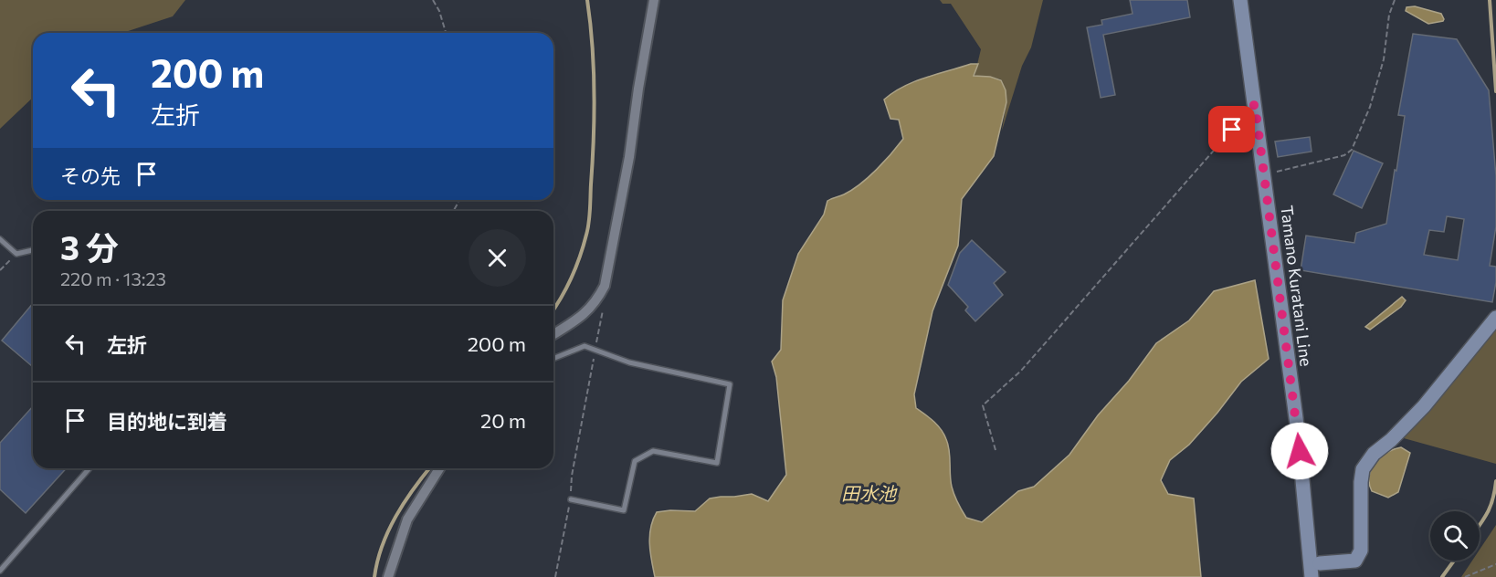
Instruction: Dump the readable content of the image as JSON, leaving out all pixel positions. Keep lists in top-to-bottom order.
{
  "streets": {
    "main road": ["Tamano Kuratani Line"]
  },
  "water": ["田水池"],
  "page": {
    "turn": ["200 m", "左折"],
    "then": "その先",
    "heading": ["3 分", "220 m · 13:23"],
    "list": [
      {
        "name": "左折",
        "value": "200 m"
      },
      {
        "name": "目的地に到着",
        "value": "20 m"
      }
    ]
  }
}
